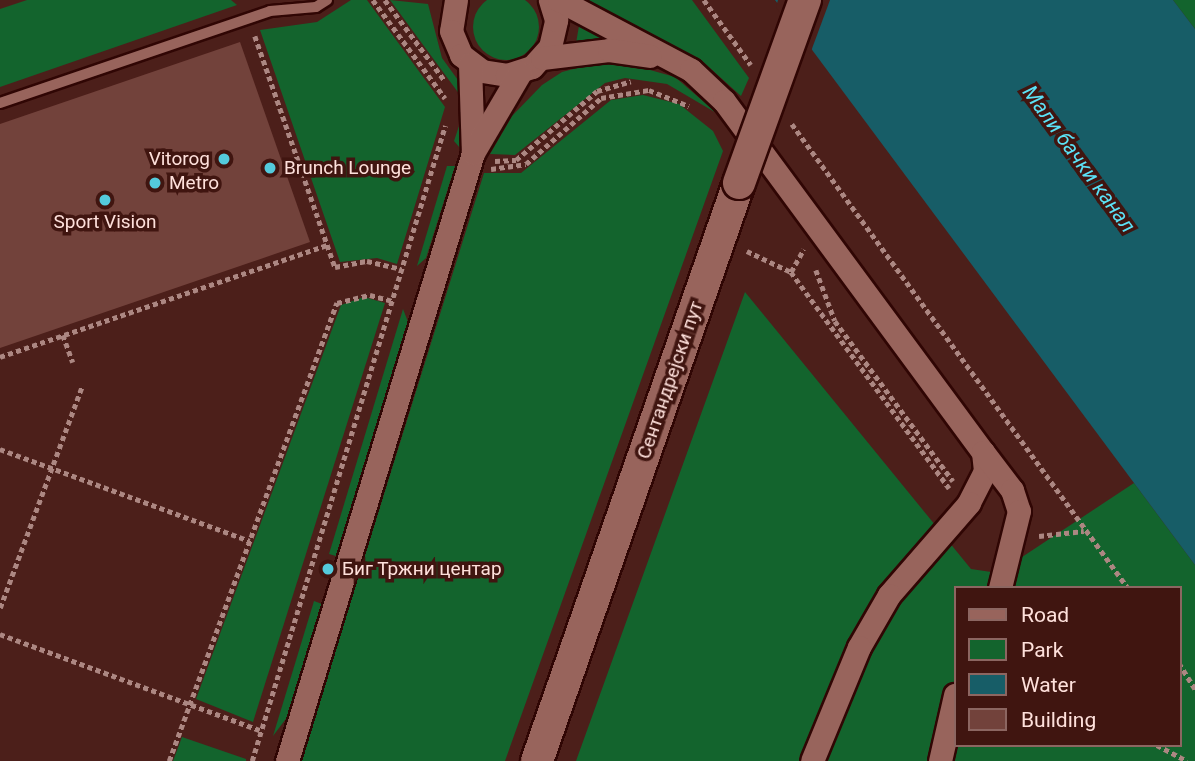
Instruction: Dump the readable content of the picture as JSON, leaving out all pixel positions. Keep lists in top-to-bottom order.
{
  "streets": {
    "main road": ["Сентандрејски пут"]
  },
  "water": ["Мали бачки канал"],
  "places": [
    "Vitorog",
    "Brunch Lounge",
    "Metro",
    "Sport Vision",
    "Биг Тржни центар"
  ],
  "legend": [
    "Road",
    "Park",
    "Water",
    "Building"
  ]
}
